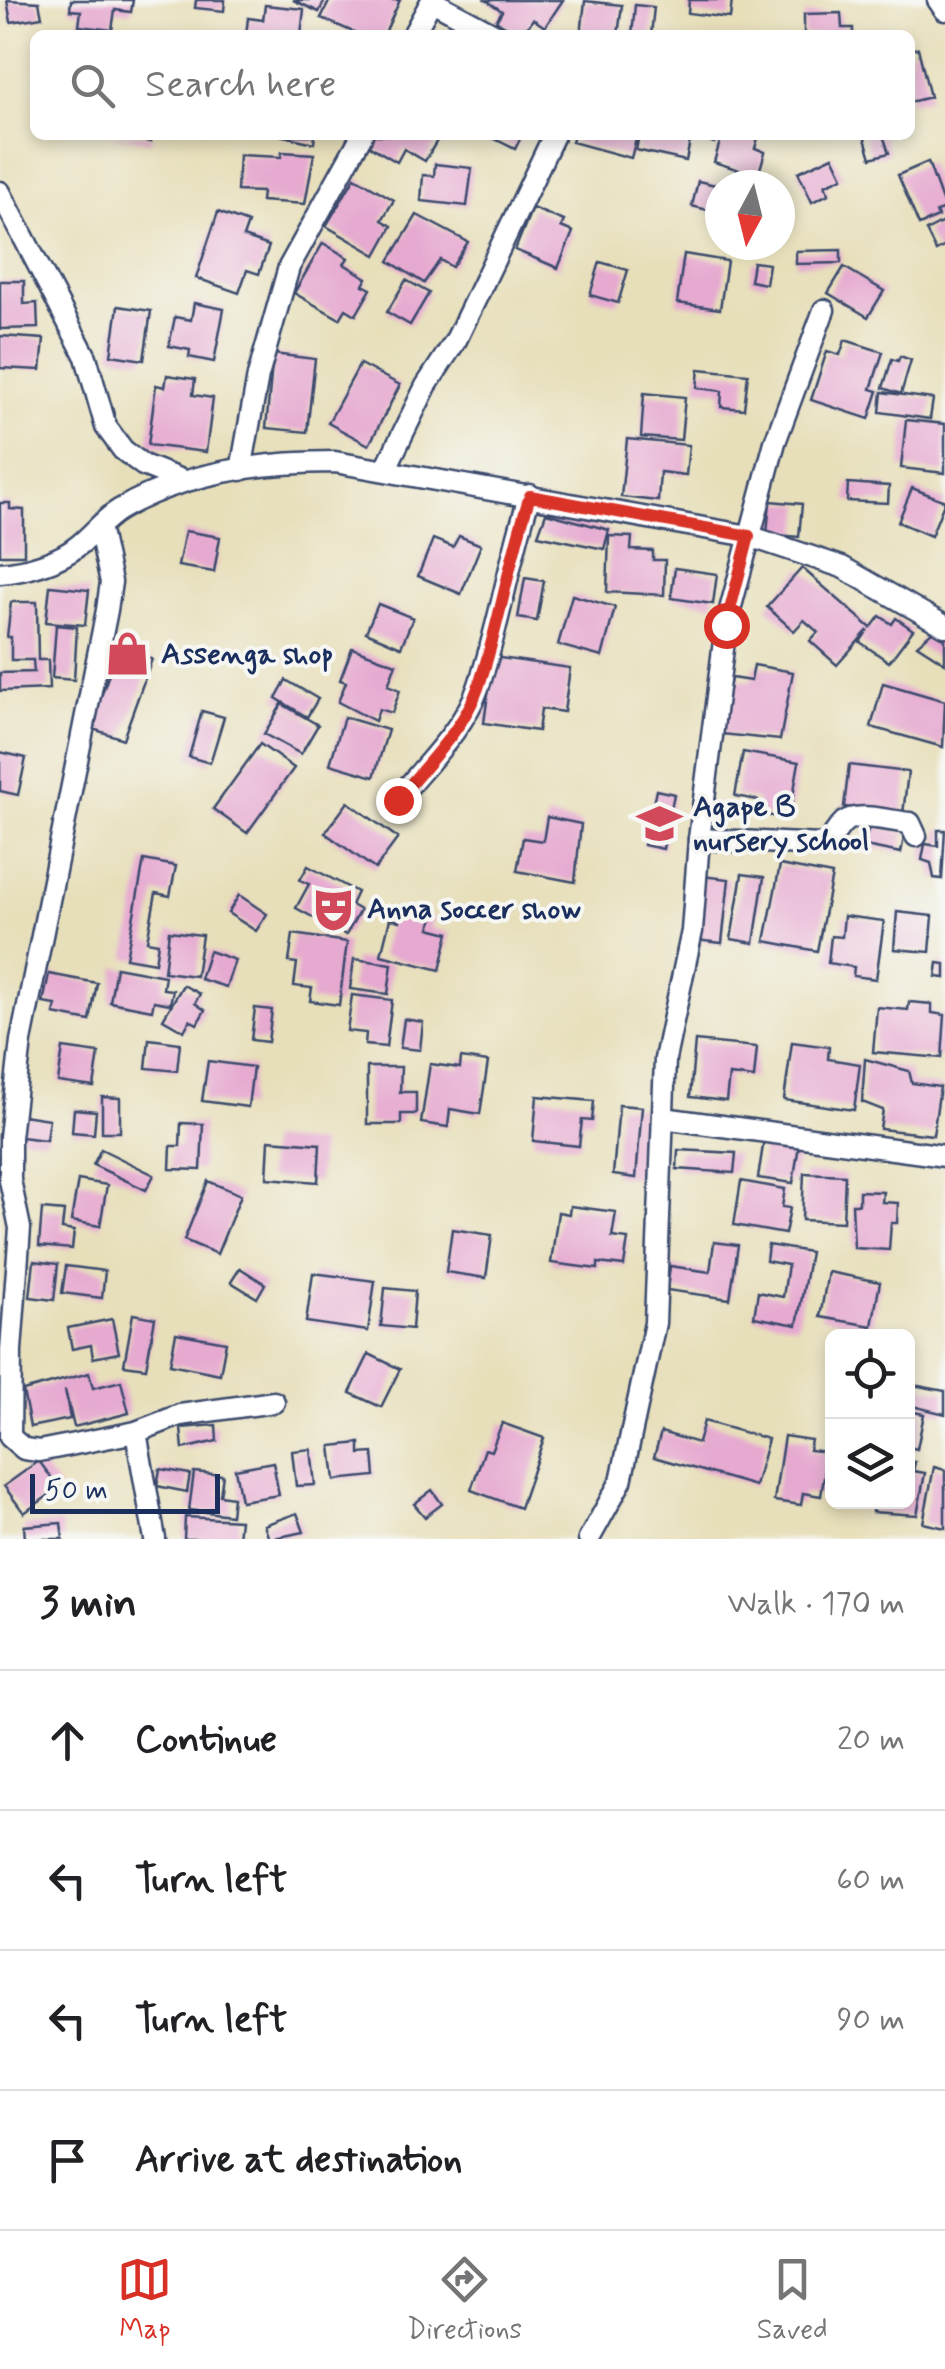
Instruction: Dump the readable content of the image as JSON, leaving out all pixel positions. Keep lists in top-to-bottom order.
{
  "places": {
    "shop": ["Assenga shop"],
    "school or university": ["Agape B nursery school"],
    "theatre": ["Anna soccer show"]
  },
  "scale_bar": "50 m",
  "north": "bottom",
  "page": {
    "search": "Search here",
    "scale": "50 m",
    "heading": ["3 min", "Walk · 170 m"],
    "list": [
      ["Continue", "20 m"],
      ["Turn left", "60 m"],
      ["Turn left", "90 m"],
      "Arrive at destination"
    ],
    "nav": ["Map", "Directions", "Saved"]
  }
}
